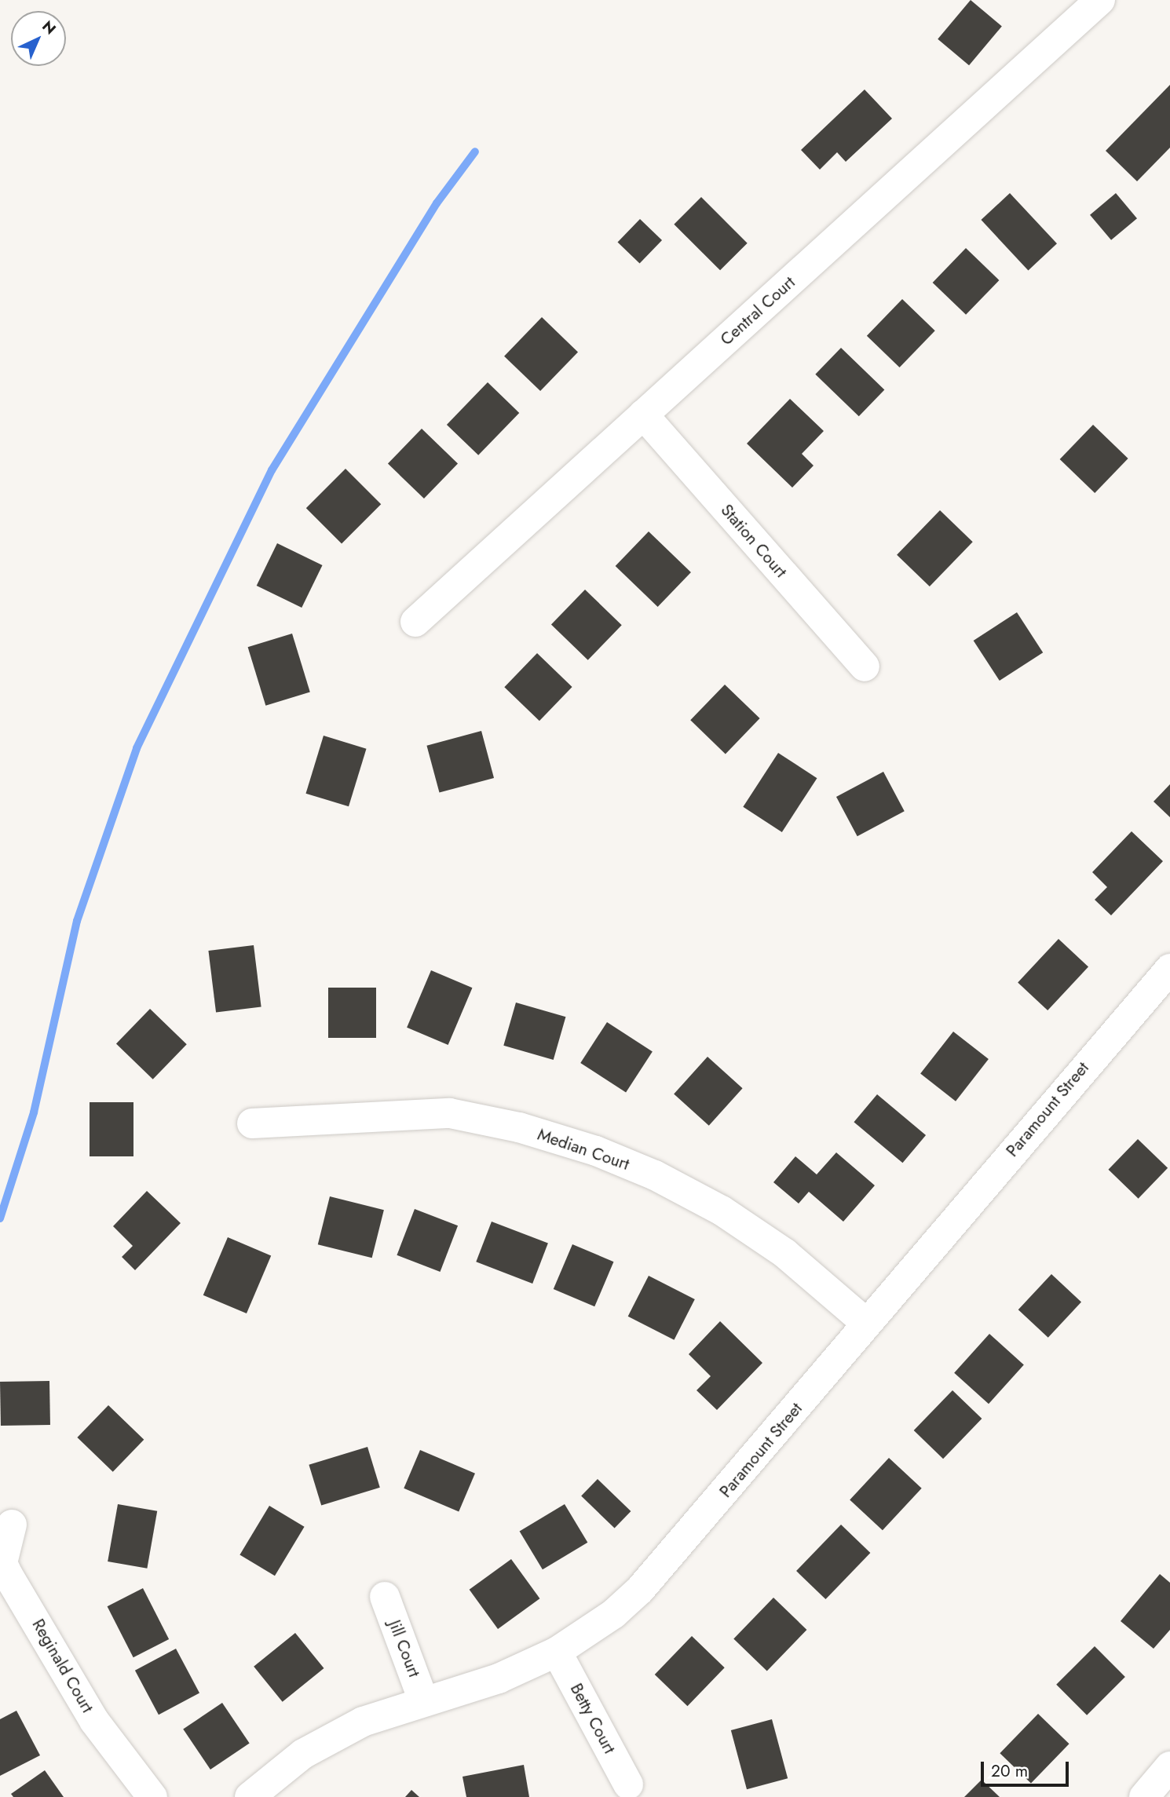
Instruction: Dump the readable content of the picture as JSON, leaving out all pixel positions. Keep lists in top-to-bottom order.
{
  "streets": {
    "street": [
      "Central Court",
      "Station Court",
      "Paramount Street",
      "Median Court",
      "Jill Court",
      "Reginald Court",
      "Betty Court"
    ]
  },
  "crossings": [
    ["Central Court", "Station Court"],
    ["Paramount Street", "Median Court"],
    ["Paramount Street", "Jill Court"],
    ["Paramount Street", "Betty Court"]
  ],
  "scale_bar": "20 m",
  "north": "top right"
}
